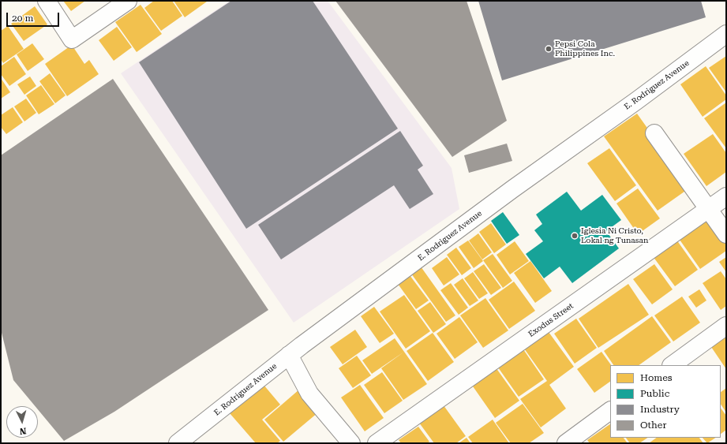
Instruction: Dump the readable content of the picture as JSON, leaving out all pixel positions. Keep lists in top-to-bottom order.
{
  "streets": {
    "street": ["E. Rodriguez Avenue", "Exodus Street"]
  },
  "places": ["Pepsi Cola Philippines Inc.", "Iglesia Ni Cristo, Lokal ng Tunasan"],
  "legend": [
    "Homes",
    "Public",
    "Industry",
    "Other"
  ],
  "scale_bar": "20 m",
  "north": "bottom"
}
